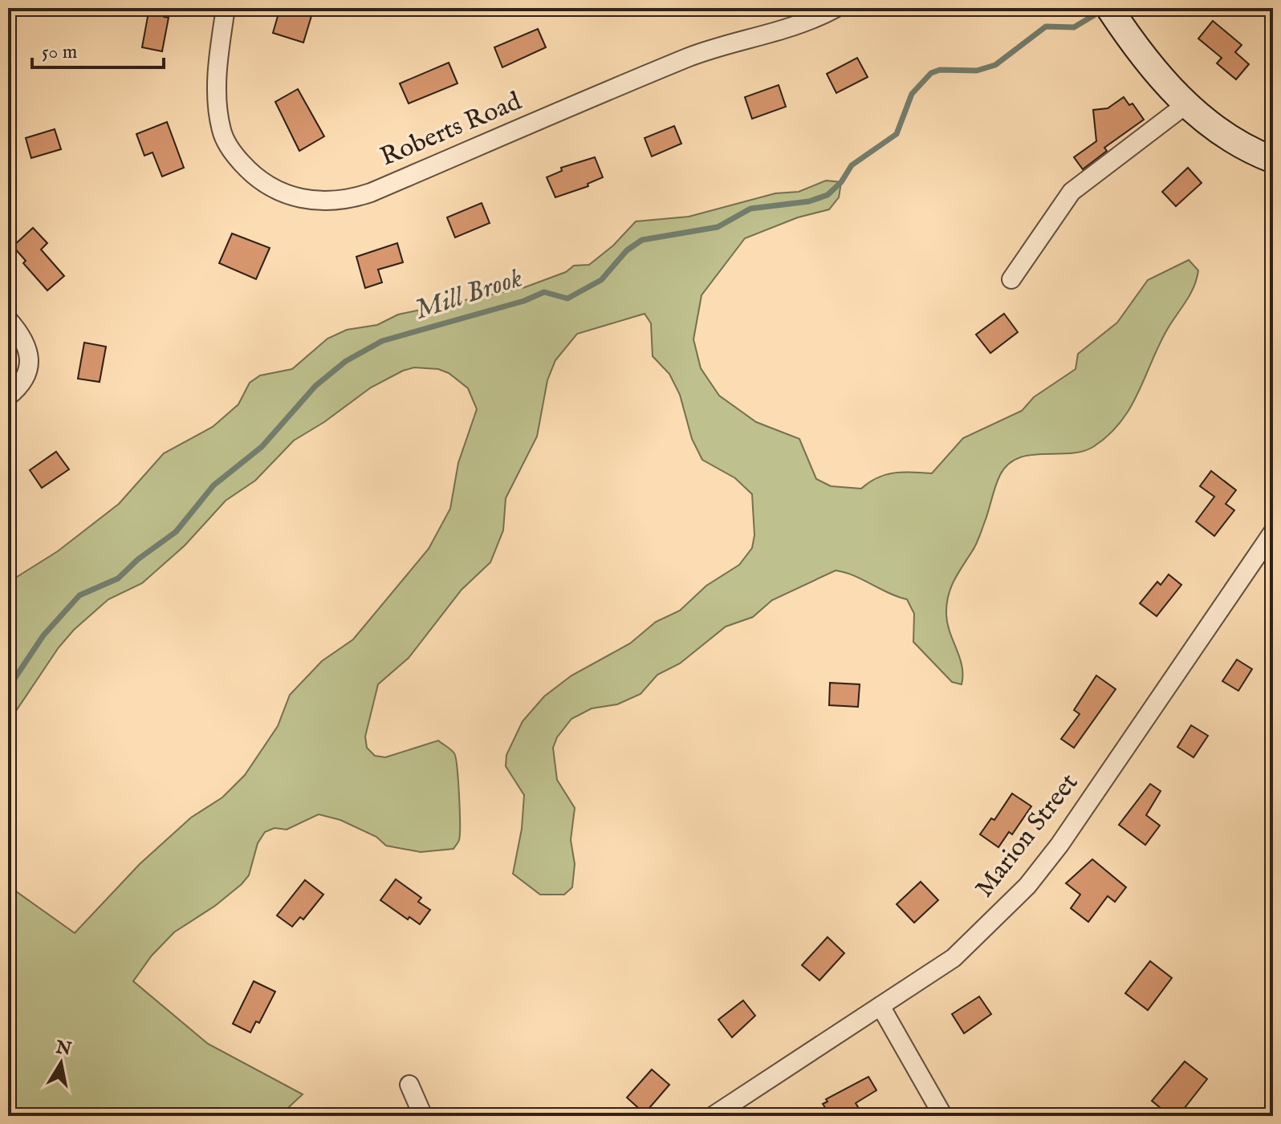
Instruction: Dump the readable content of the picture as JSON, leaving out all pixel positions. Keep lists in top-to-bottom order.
{
  "streets": {
    "street": ["Roberts Road", "Marion Street"]
  },
  "water": ["Mill Brook"],
  "scale_bar": "50 m",
  "north": "top"
}
